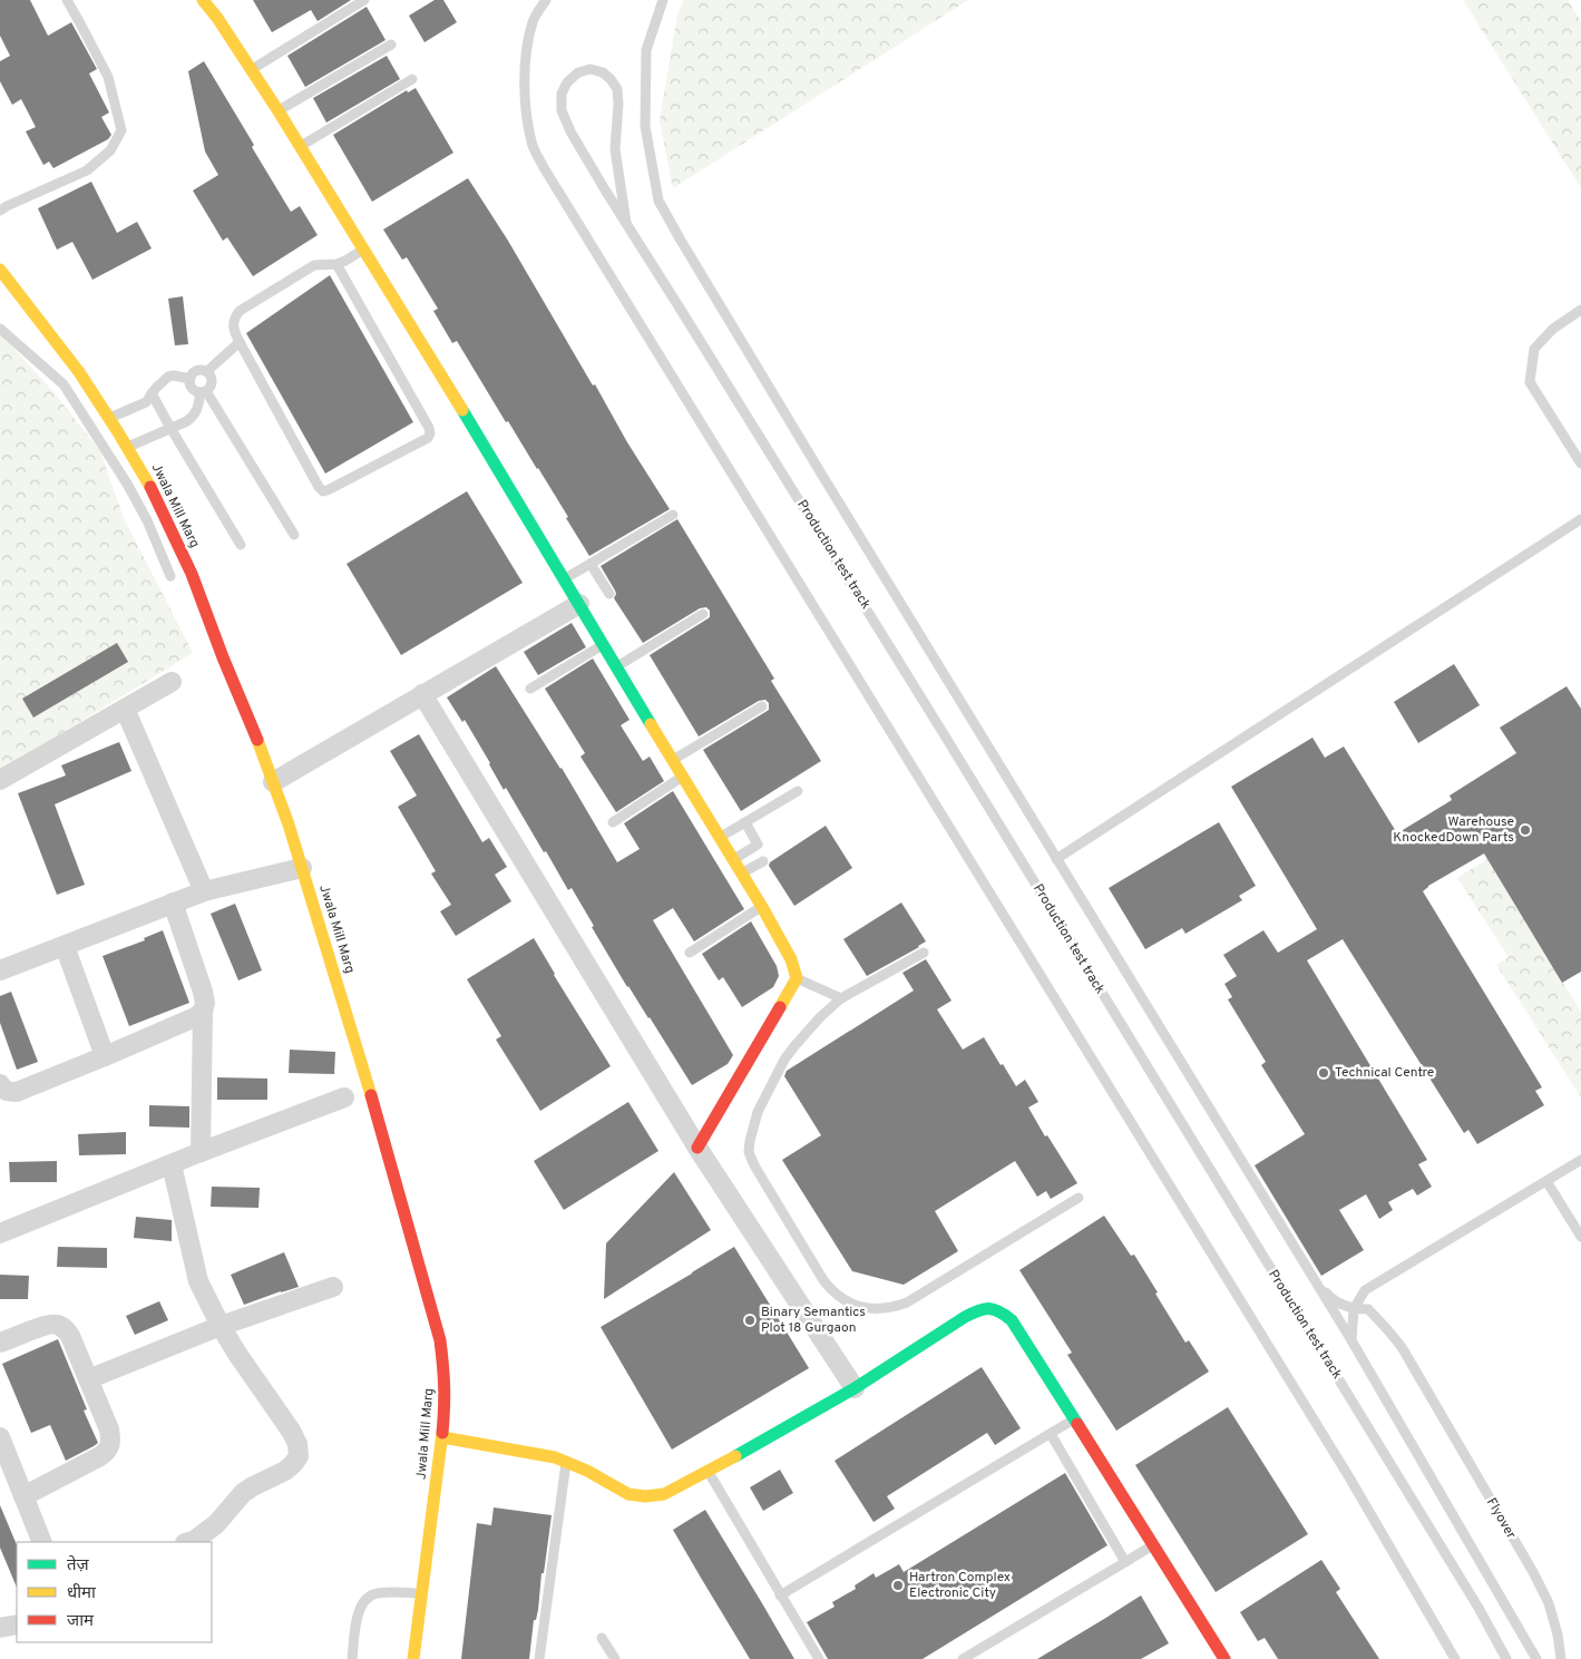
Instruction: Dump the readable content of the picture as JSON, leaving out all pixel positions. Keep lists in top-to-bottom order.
{
  "streets": {
    "street": ["Jwala Mill Marg"],
    "lane": ["Production test track", "Flyover"]
  },
  "places": [
    "Warehouse KnockedDown Parts",
    "Technical Centre",
    "Binary Semantics Plot 18 Gurgaon",
    "Hartron Complex Electronic City"
  ],
  "legend": ["तेज़", "धीमा", "जाम"]
}
